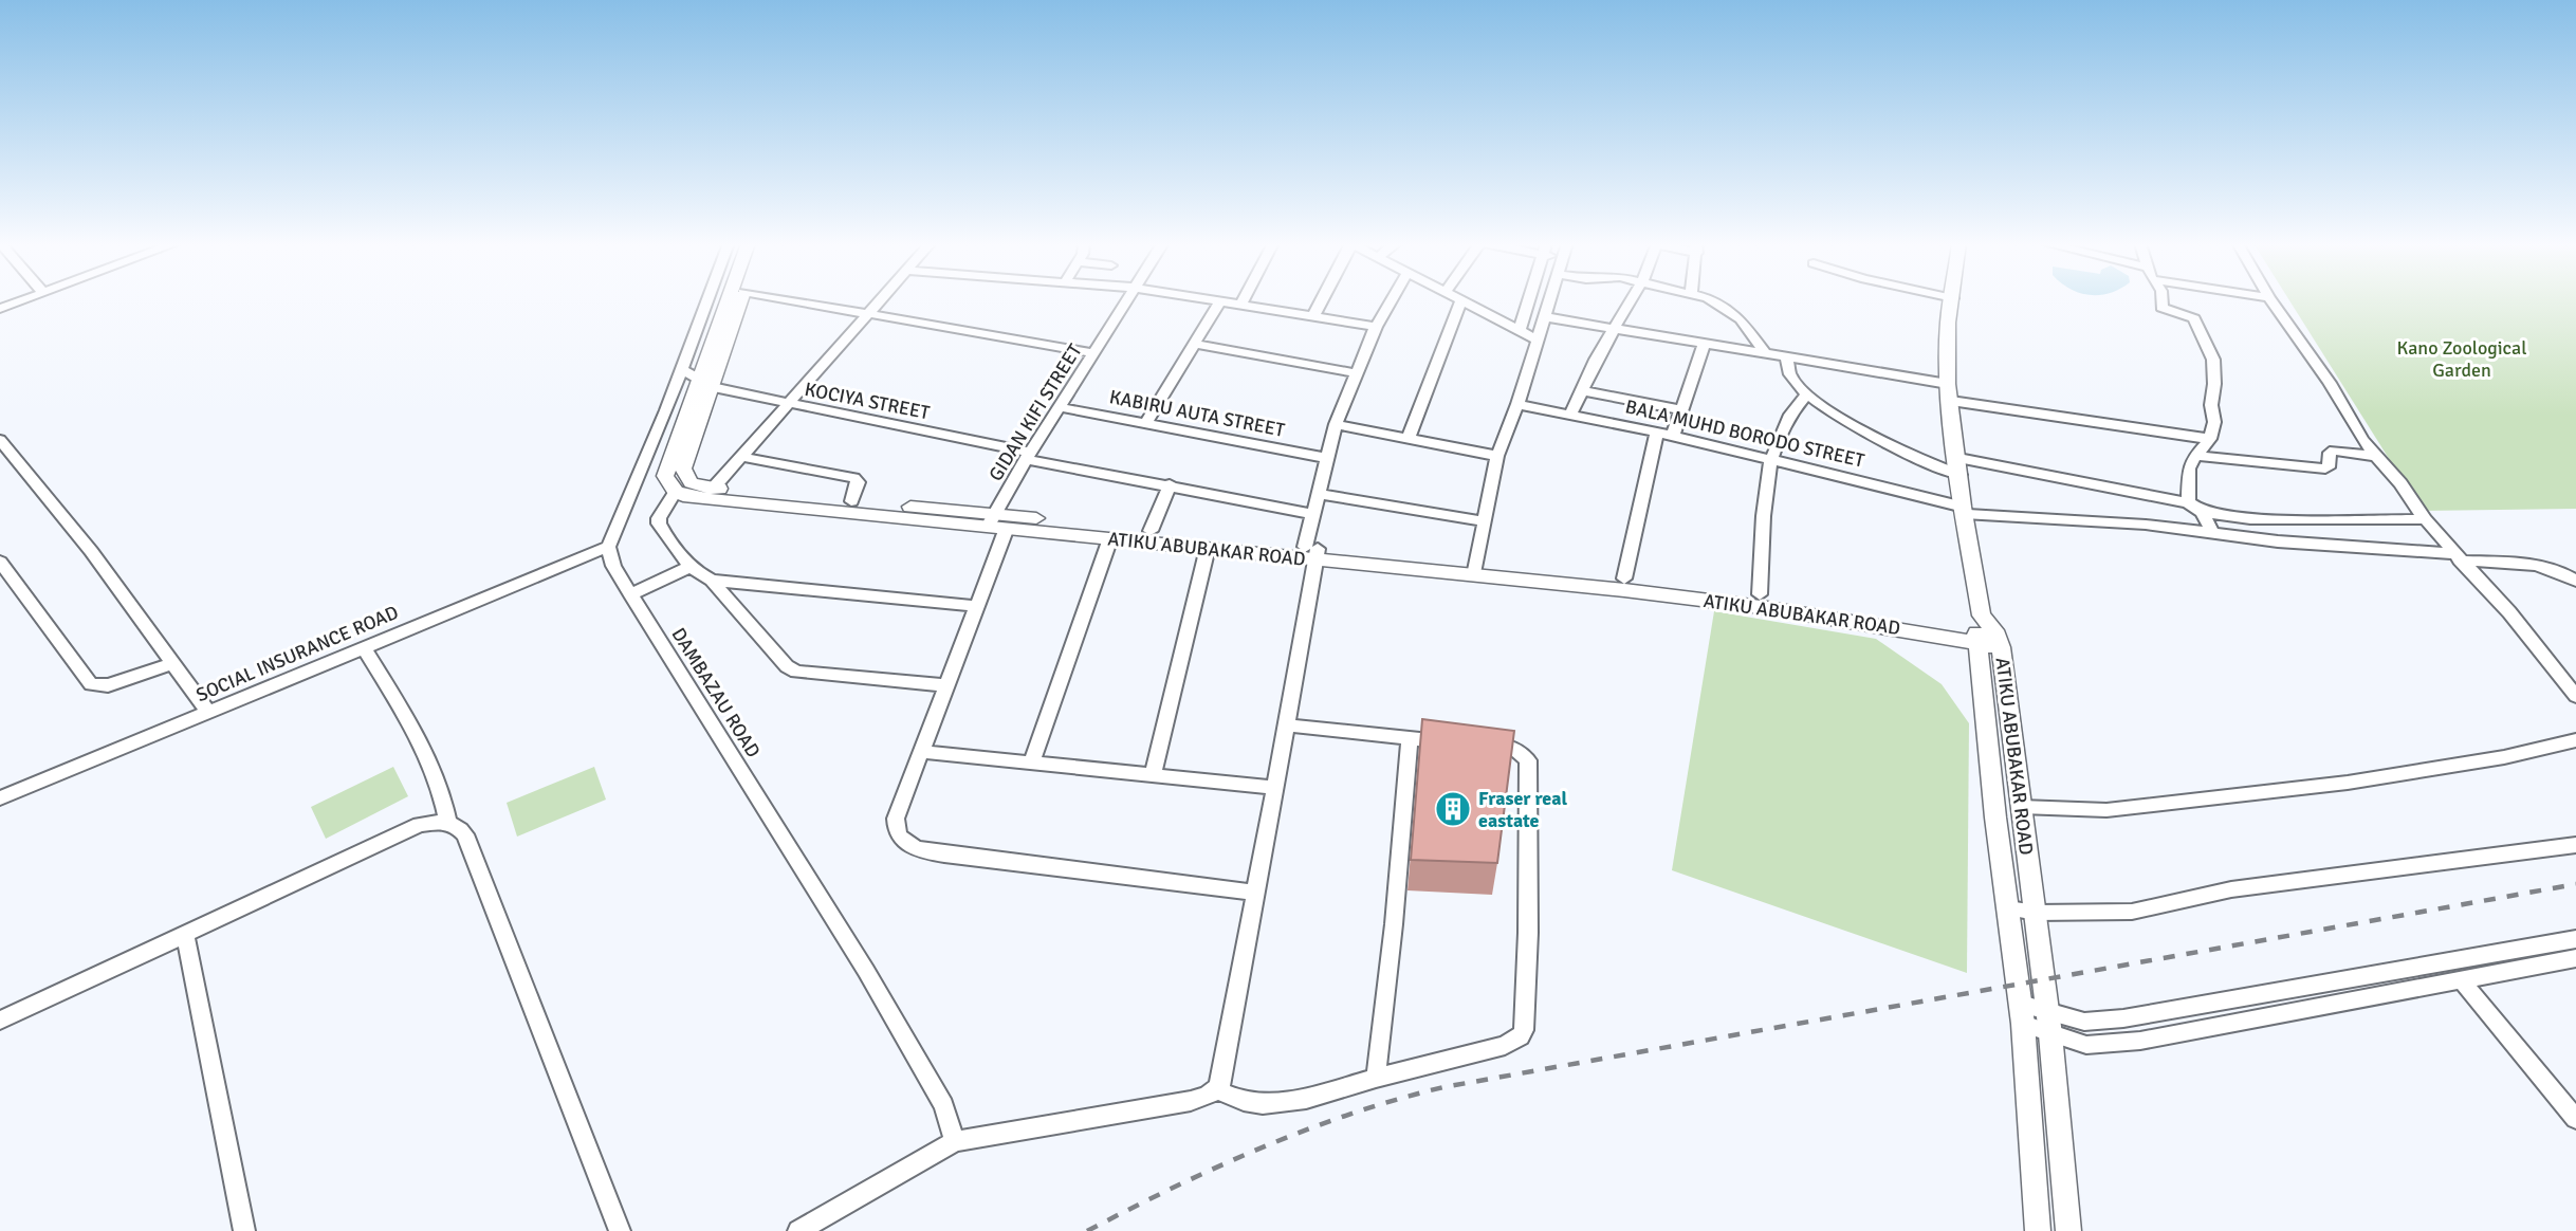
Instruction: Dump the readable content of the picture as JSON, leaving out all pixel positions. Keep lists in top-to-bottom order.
{
  "streets": {
    "street": [
      "KOCIYA STREET",
      "GIDAN KIFI STREET",
      "KABIRU AUTA STREET",
      "BALA MUHD BORODO STREET",
      "ATIKU ABUBAKAR ROAD",
      "SOCIAL INSURANCE ROAD",
      "DAMBAZAU ROAD"
    ]
  },
  "crossings": [
    ["KOCIYA STREET", "GIDAN KIFI STREET"],
    ["GIDAN KIFI STREET", "KABIRU AUTA STREET"],
    ["GIDAN KIFI STREET", "ATIKU ABUBAKAR ROAD"],
    ["BALA MUHD BORODO STREET", "ATIKU ABUBAKAR ROAD"],
    ["SOCIAL INSURANCE ROAD", "DAMBAZAU ROAD"]
  ],
  "parks": ["Kano Zoological Garden"],
  "places": {
    "building": ["Fraser real eastate"]
  }
}
